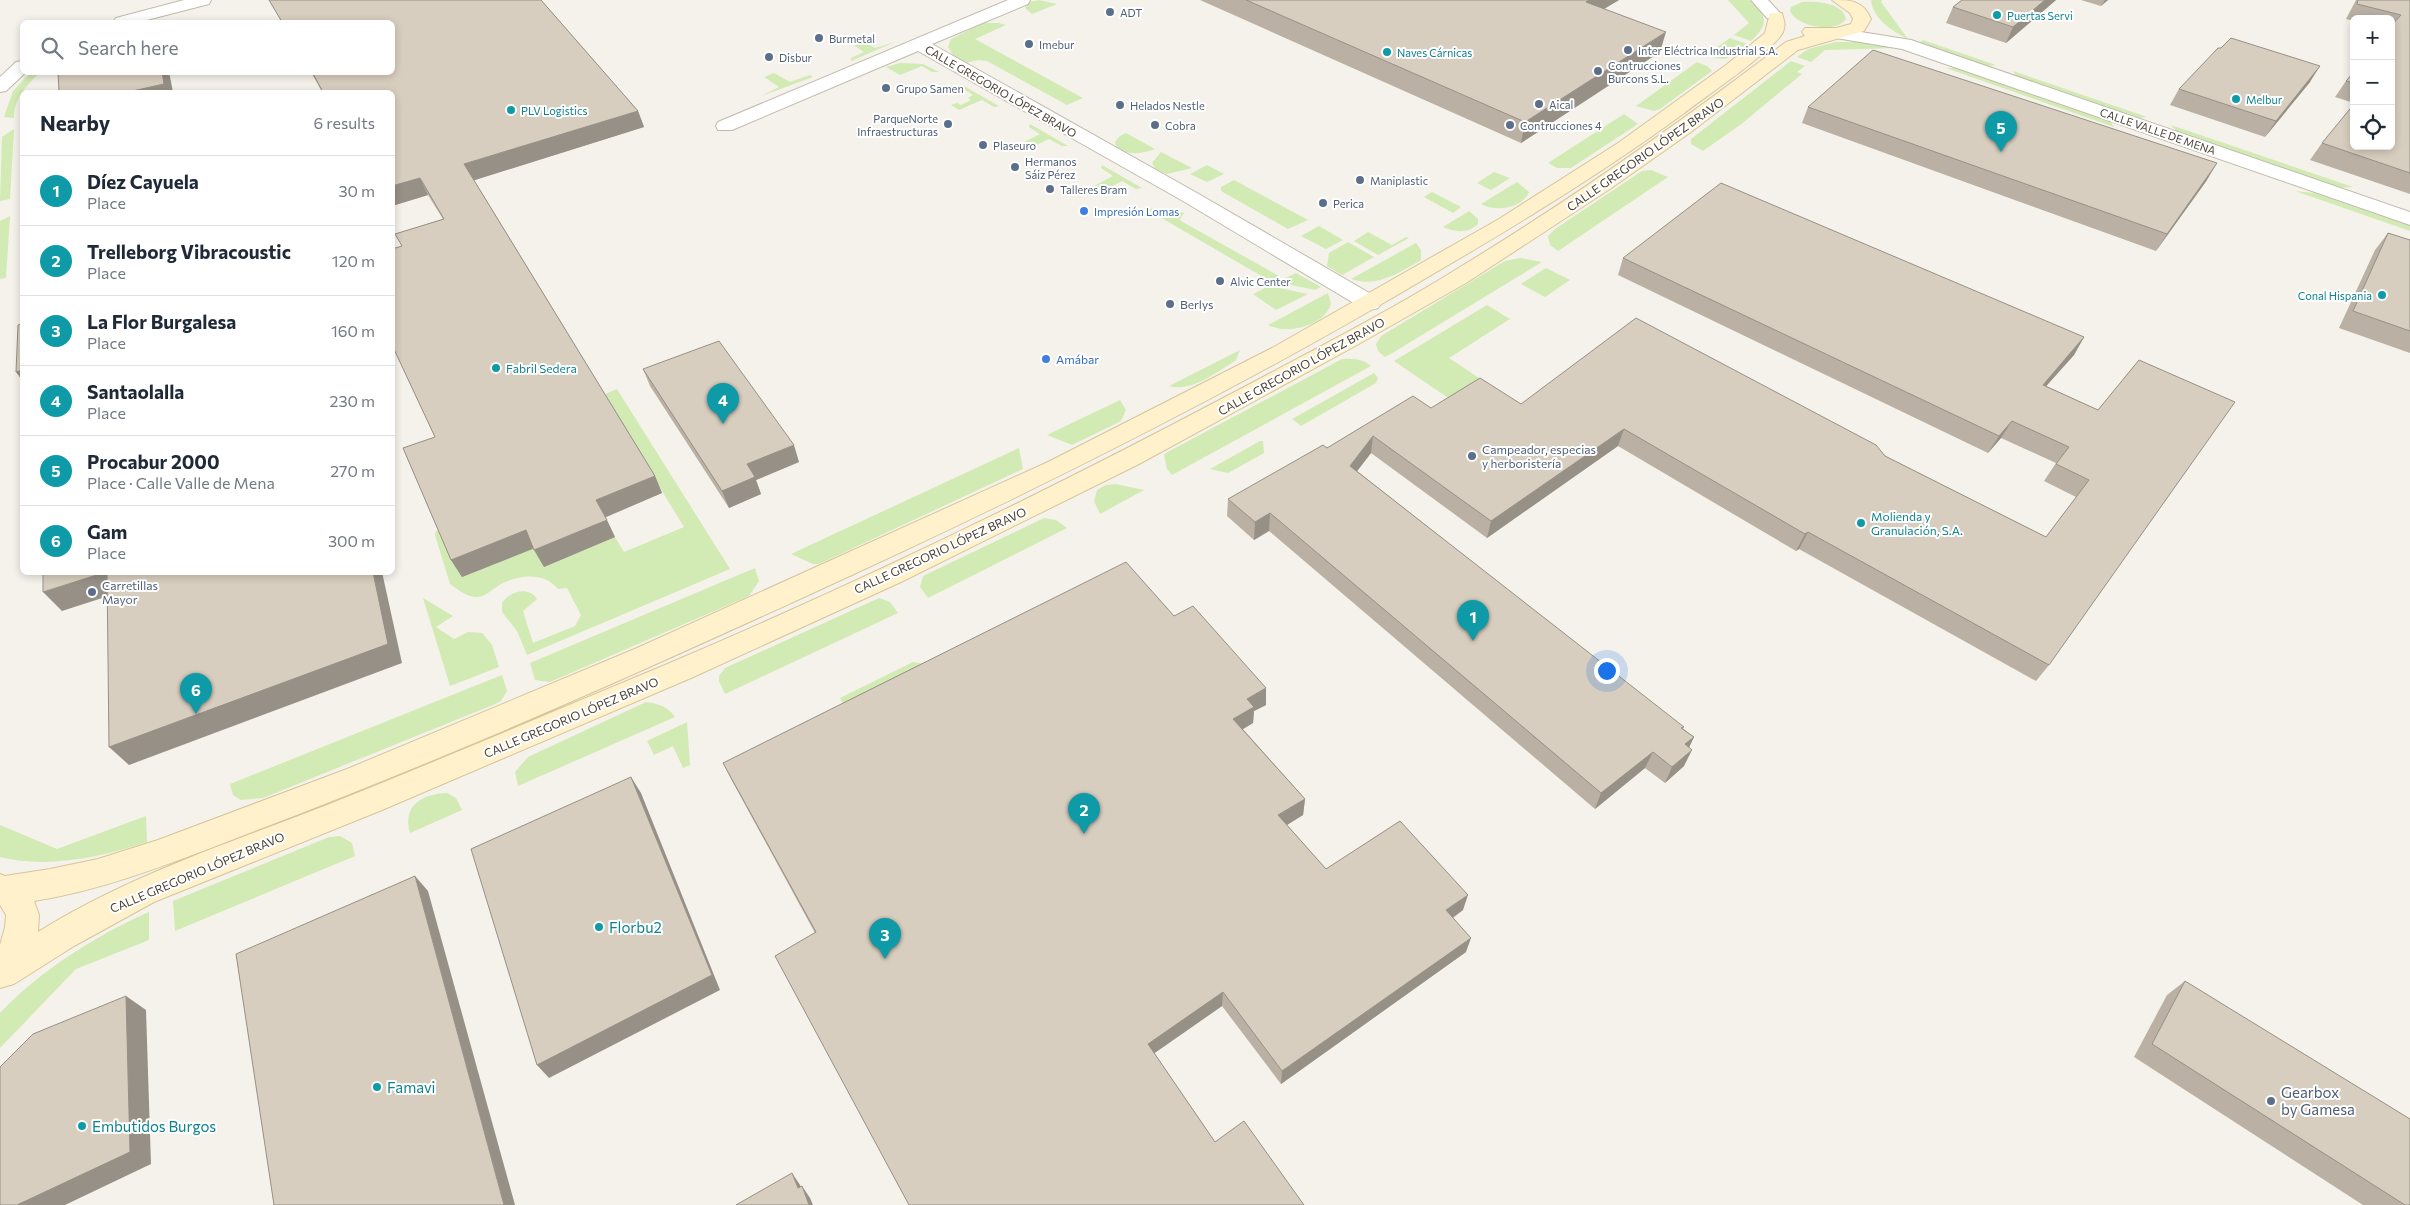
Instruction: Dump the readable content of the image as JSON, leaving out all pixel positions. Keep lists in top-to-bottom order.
{
  "streets": {
    "main road": ["CALLE GREGORIO LÓPEZ BRAVO"],
    "street": ["CALLE VALLE DE MENA"]
  },
  "crossings": [
    ["CALLE GREGORIO LÓPEZ BRAVO", "CALLE VALLE DE MENA"]
  ],
  "places": [
    "ADT",
    "Puertas Servi",
    "Burmetal",
    "Imebur",
    "Inter Eléctrica Industrial S.A.",
    "Naves Cárnicas",
    "Disbur",
    "Contrucciones Burcons S.L.",
    "Grupo Samen",
    "Melbur",
    "Aical",
    "Helados Nestle",
    "PLV Logistics",
    "ParqueNorte Infraestructuras",
    "Cobra",
    "Contrucciones 4",
    "Plaseuro",
    "Hermanos Sáiz Pérez",
    "Maniplastic",
    "Talleres Bram",
    "Perica",
    "Impresión Lomas",
    "Alvic Center",
    "Conal Hispania",
    "Berlys",
    "Amábar",
    "Fabril Sedera",
    "Campeador, especias y herboristería",
    "Molienda y Granulación, S.A.",
    "Carretillas Mayor",
    "Florbu2",
    "Famavi",
    "Gearbox by Gamesa",
    "Embutidos Burgos"
  ],
  "page": {
    "map_buttons": ["+", "−"],
    "search": "Search here",
    "heading": ["Nearby", "6 results"],
    "pins": [
      "5",
      "4",
      "1",
      "6",
      "2",
      "3"
    ],
    "list": [
      {
        "mark": "1",
        "name": "Díez Cayuela",
        "note": "Place",
        "value": "30 m"
      },
      {
        "mark": "2",
        "name": "Trelleborg Vibracoustic",
        "note": "Place",
        "value": "120 m"
      },
      {
        "mark": "3",
        "name": "La Flor Burgalesa",
        "note": "Place",
        "value": "160 m"
      },
      {
        "mark": "4",
        "name": "Santaolalla",
        "note": "Place",
        "value": "230 m"
      },
      {
        "mark": "5",
        "name": "Procabur 2000",
        "note": "Place · Calle Valle de Mena",
        "value": "270 m"
      },
      {
        "mark": "6",
        "name": "Gam",
        "note": "Place",
        "value": "300 m"
      }
    ]
  }
}
